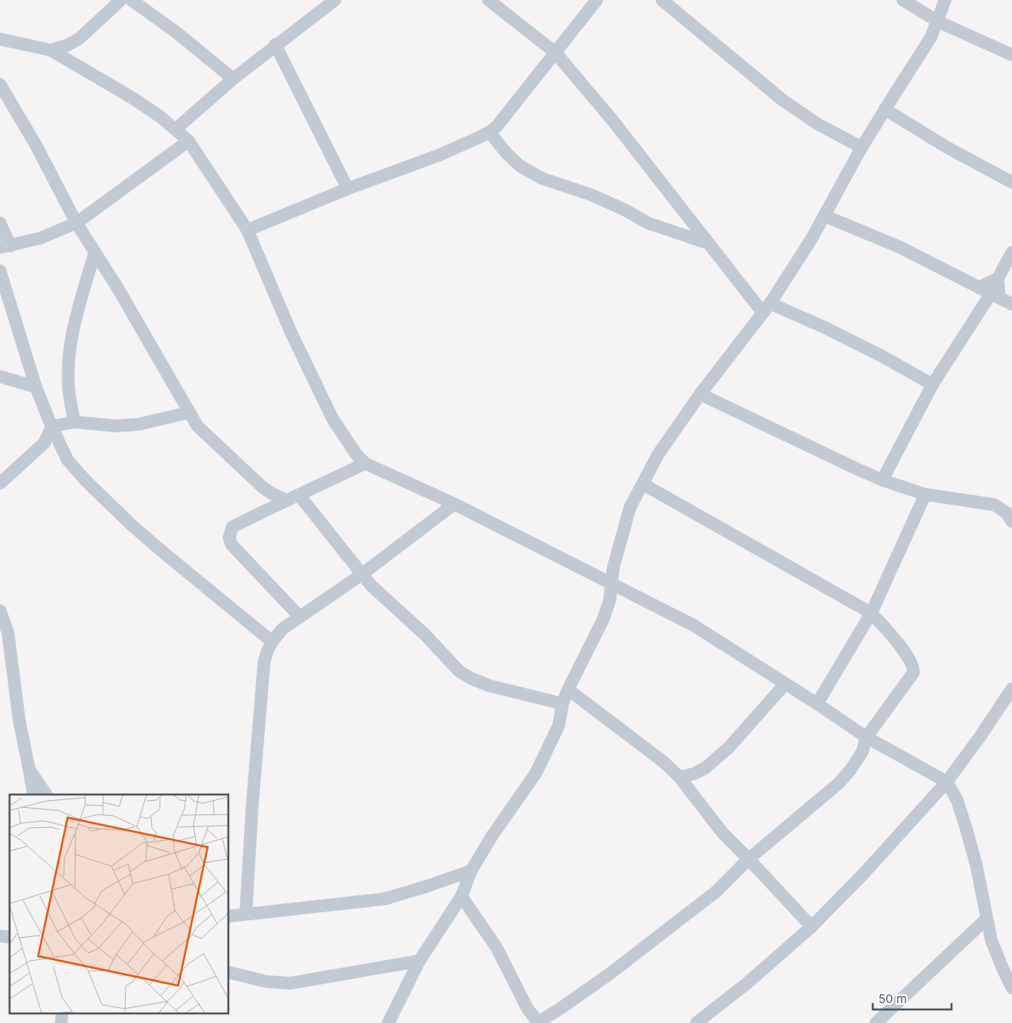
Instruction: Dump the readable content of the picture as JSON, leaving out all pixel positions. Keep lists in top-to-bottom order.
{
  "scale_bar": "50 m"
}
